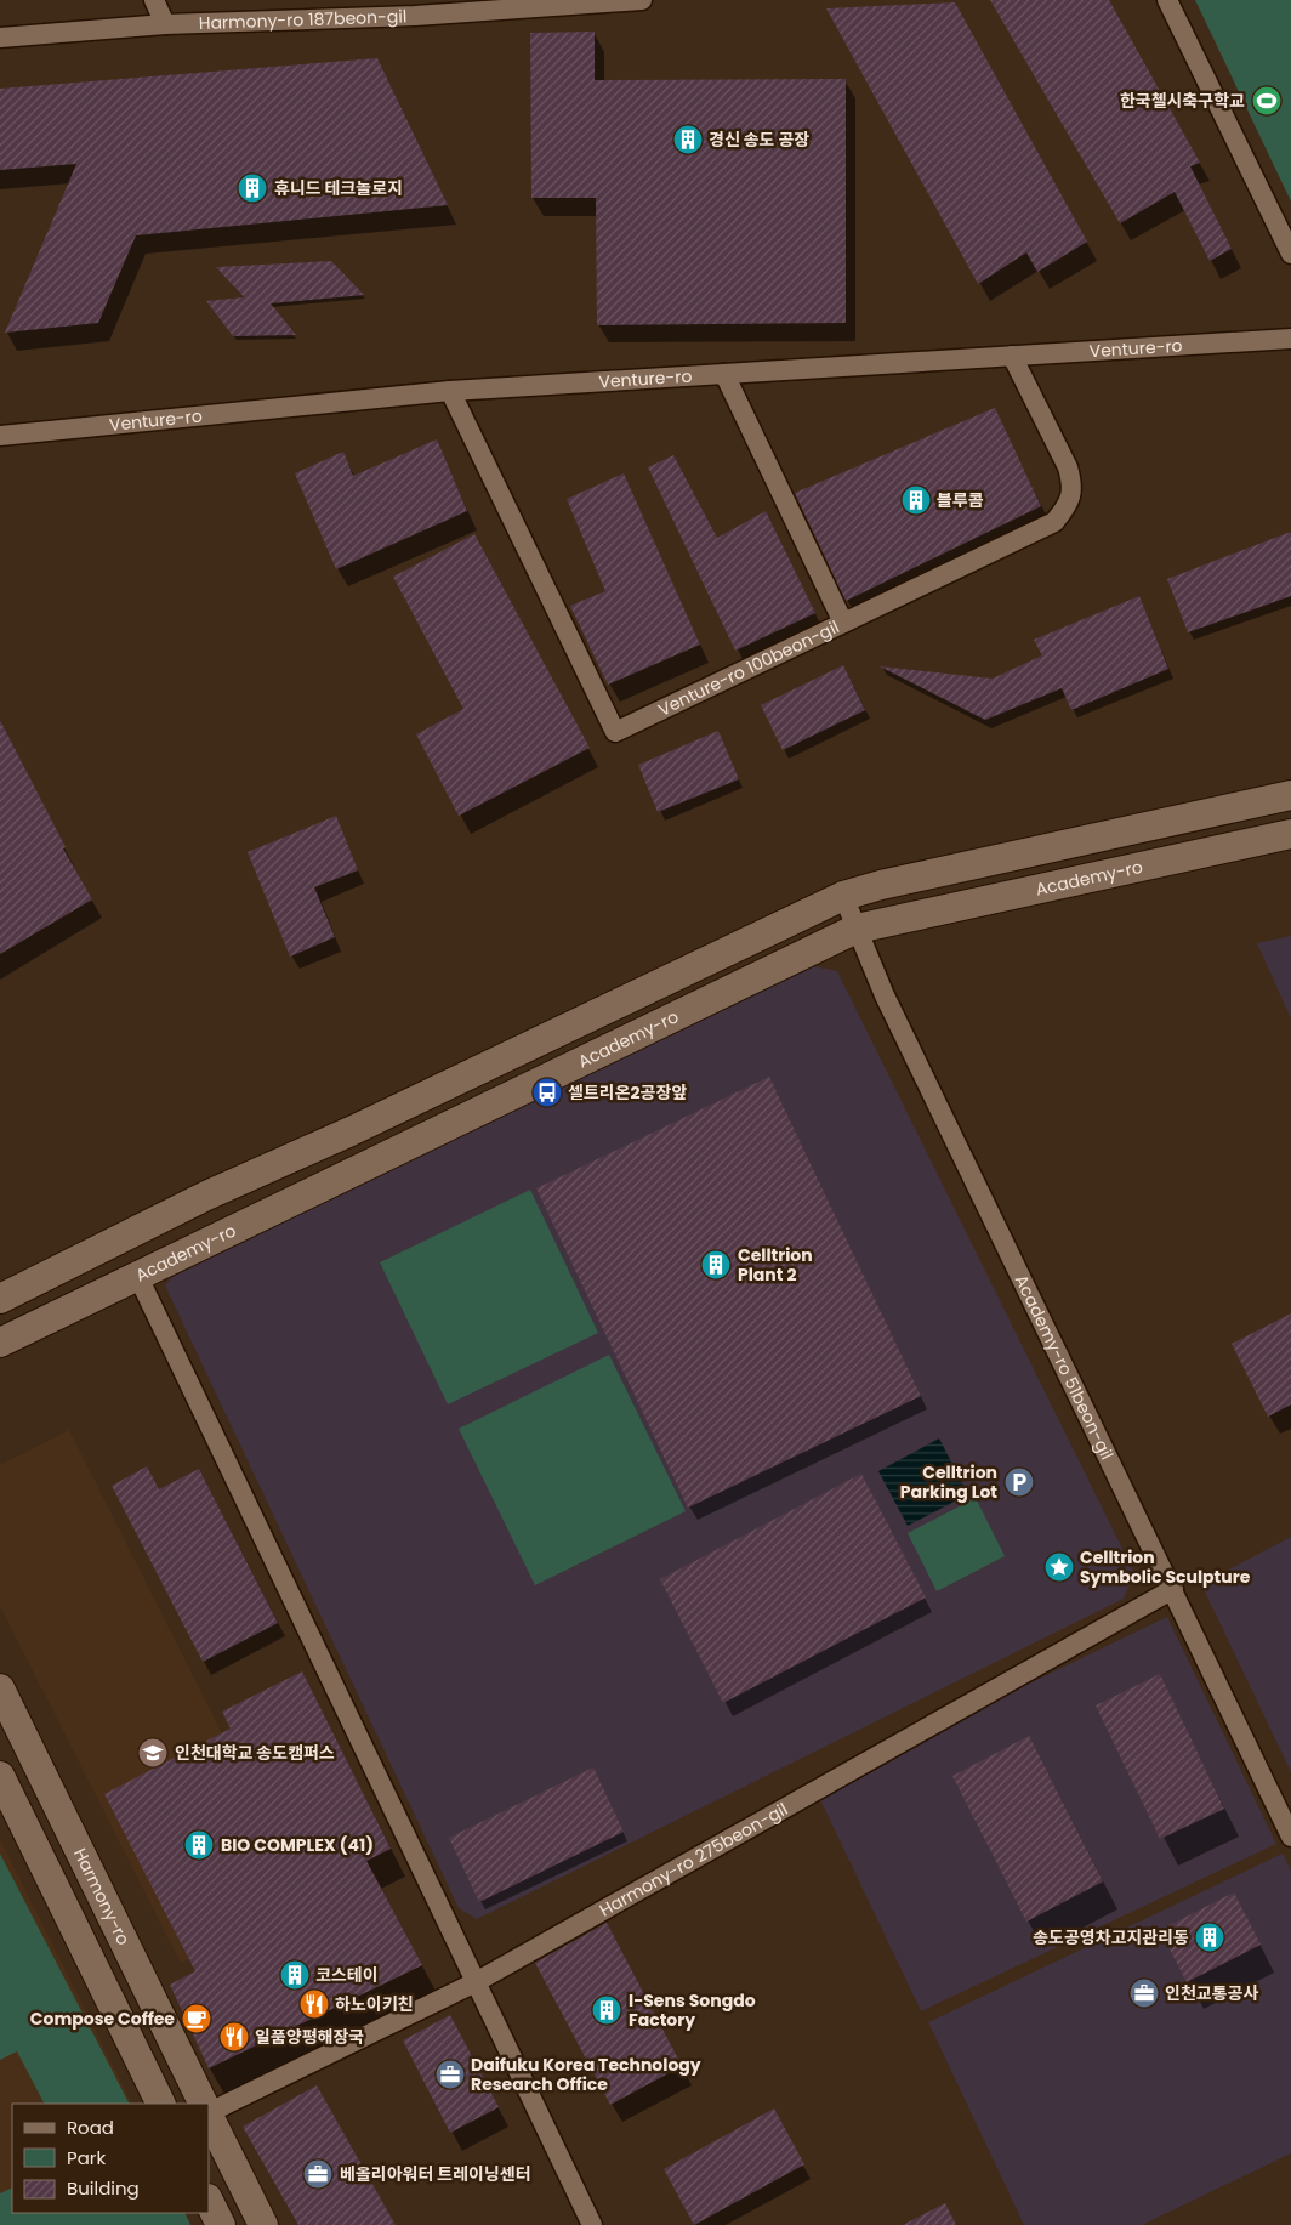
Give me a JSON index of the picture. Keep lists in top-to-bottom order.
{
  "streets": {
    "main road": ["Academy-ro", "Harmony-ro"],
    "street": [
      "Harmony-ro 187beon-gil",
      "Venture-ro",
      "Venture-ro 100beon-gil",
      "Academy-ro 51beon-gil",
      "Harmony-ro 275beon-gil"
    ]
  },
  "crossings": [
    ["Venture-ro", "Venture-ro 100beon-gil"],
    ["Academy-ro", "Academy-ro 51beon-gil"],
    ["Academy-ro 51beon-gil", "Harmony-ro 275beon-gil"]
  ],
  "places": {
    "sports": ["한국첼시축구학교"],
    "building": [
      "경신 송도 공장",
      "휴니드 테크놀로지",
      "블루콤",
      "Celltrion Plant 2",
      "BIO COMPLEX (41)",
      "송도공영차고지관리동",
      "코스테이",
      "I-Sens Songdo Factory"
    ],
    "bus stop": ["셀트리온2공장앞"],
    "parking": ["Celltrion Parking Lot"],
    "place": ["Celltrion Symbolic Sculpture"],
    "school or university": ["인천대학교 송도캠퍼스"],
    "office": ["인천교통공사", "Daifuku Korea Technology Research Office", "베올리아워터 트레이닝센터"],
    "restaurant": ["하노이키친", "일품양평해장국"],
    "cafe": ["Compose Coffee"]
  },
  "legend": ["Road", "Park", "Building"]
}
